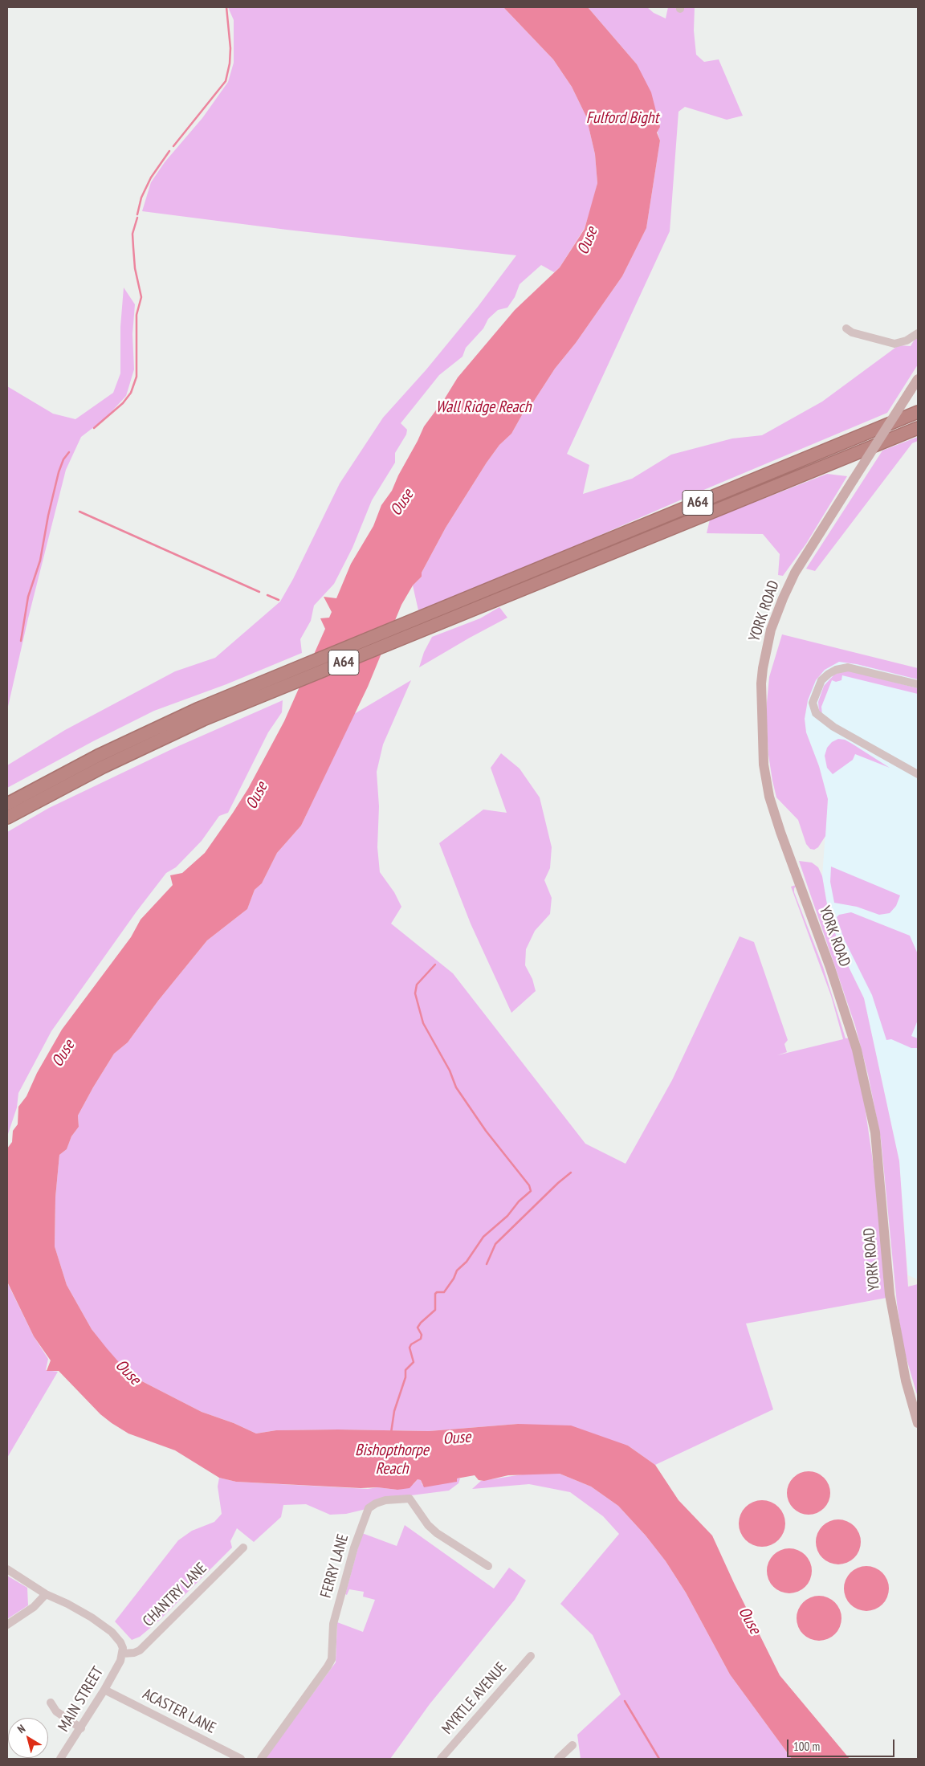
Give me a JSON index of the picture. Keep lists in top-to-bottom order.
{
  "streets": {
    "highway": ["A64"],
    "main road": ["YORK ROAD"],
    "street": [
      "FERRY LANE",
      "CHANTRY LANE",
      "MYRTLE AVENUE",
      "MAIN STREET",
      "ACASTER LANE"
    ]
  },
  "crossings": [
    ["CHANTRY LANE", "MAIN STREET"],
    ["MAIN STREET", "ACASTER LANE"]
  ],
  "water": [
    "Fulford Bight",
    "Ouse",
    "Wall Ridge Reach",
    "Bishopthorpe Reach"
  ],
  "scale_bar": "100 m",
  "north": "top left"
}
